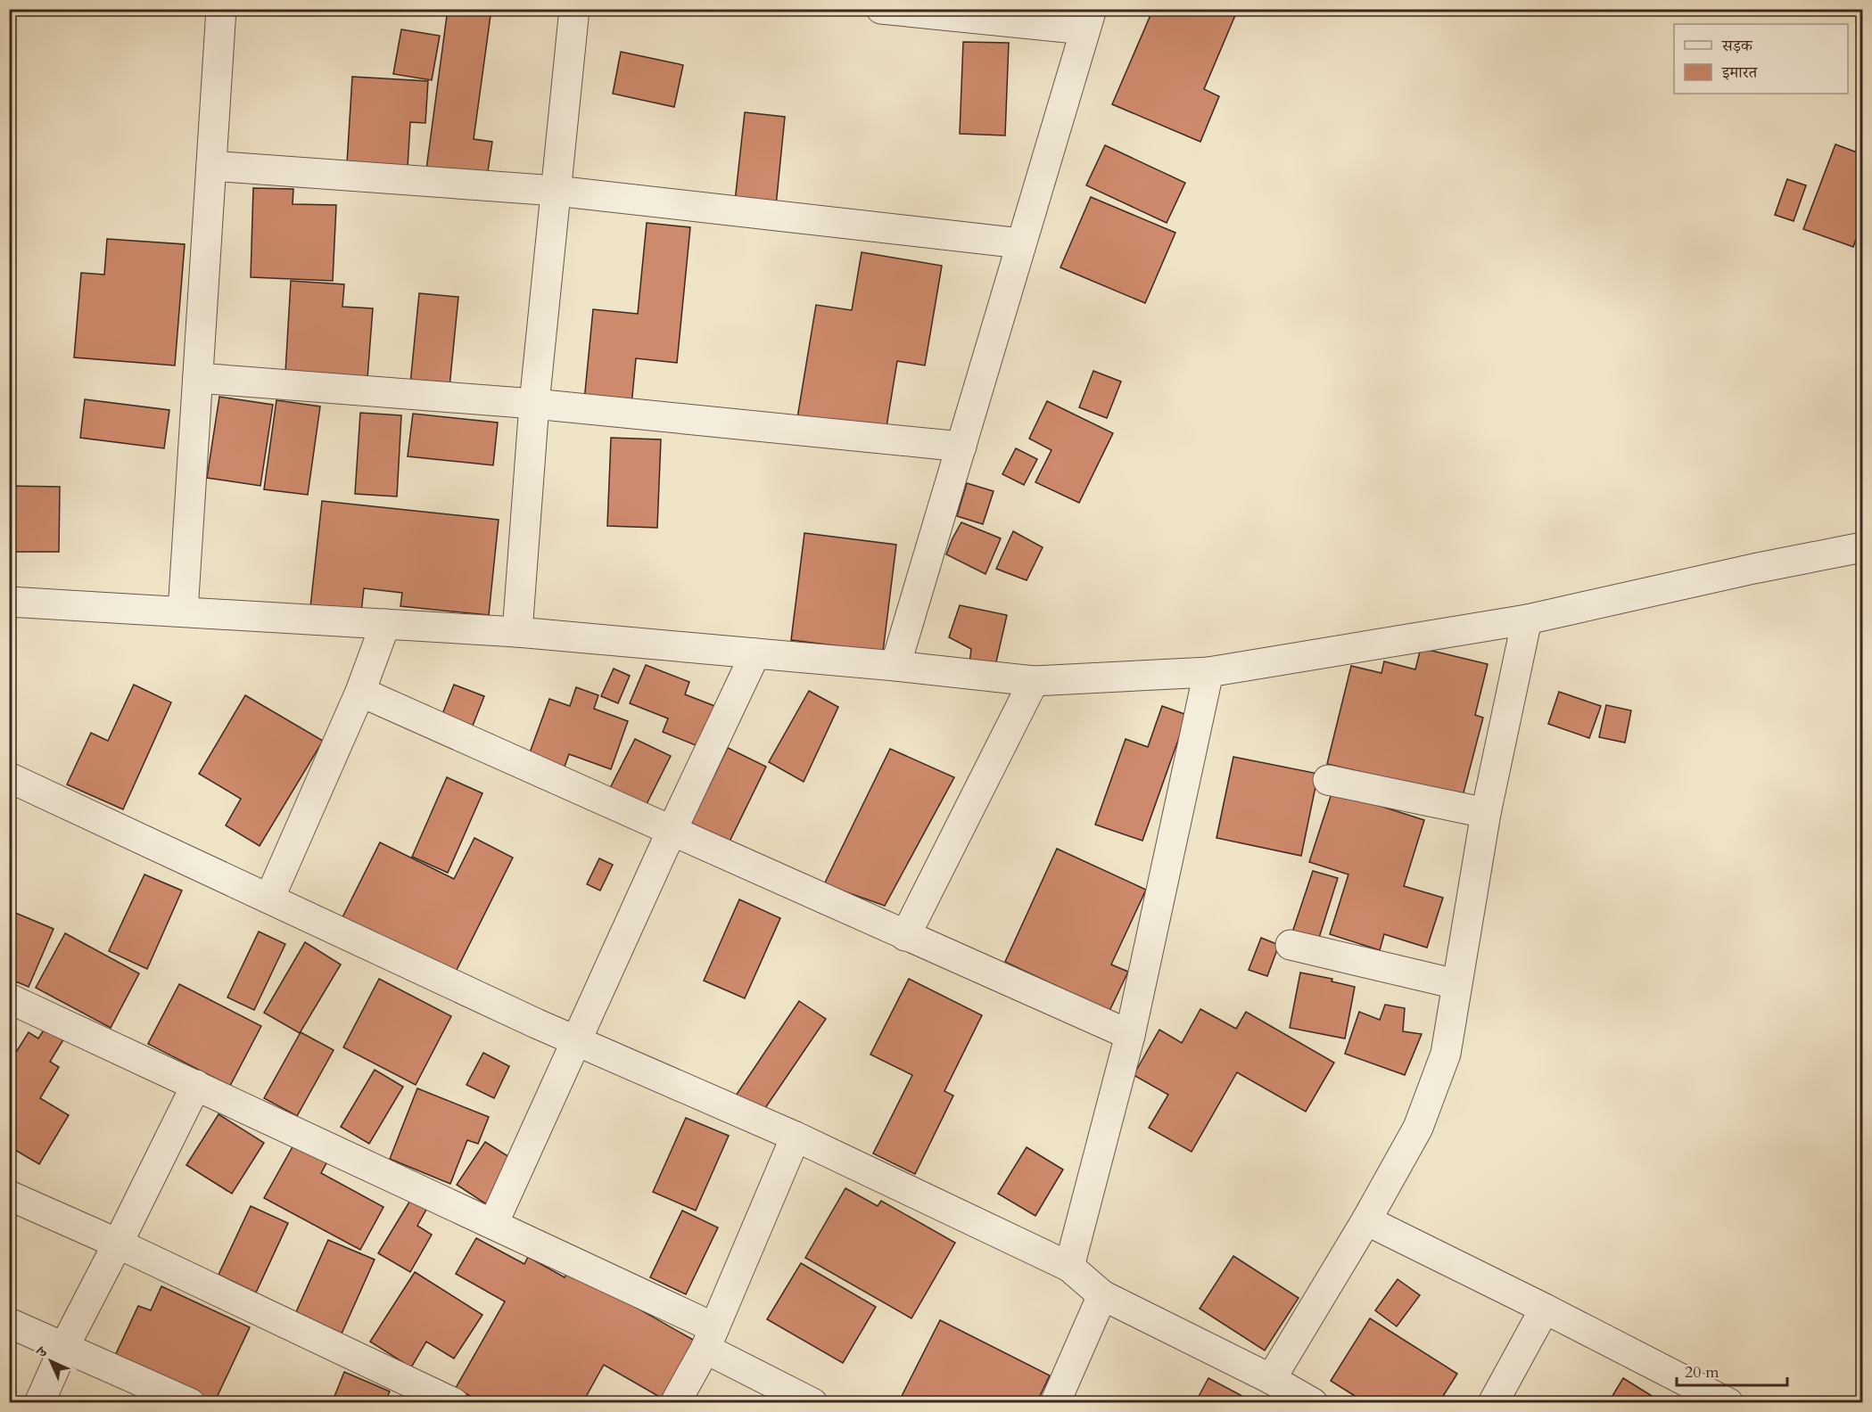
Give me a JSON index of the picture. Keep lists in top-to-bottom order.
{
  "legend": ["सड़क", "इमारत"],
  "scale_bar": "20 m",
  "north": "top left"
}
